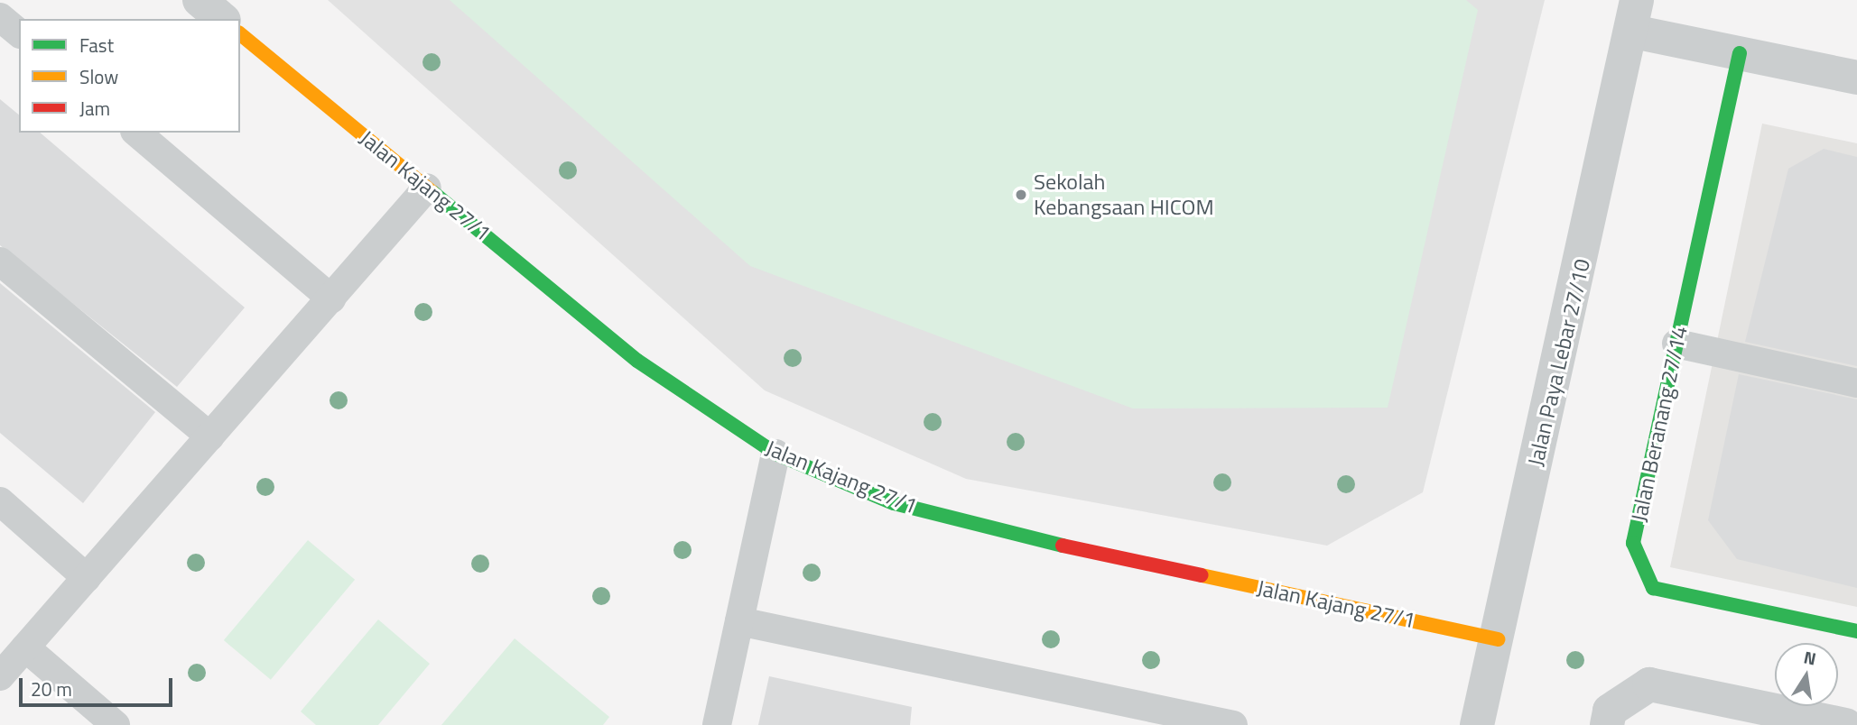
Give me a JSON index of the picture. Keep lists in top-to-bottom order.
{
  "streets": {
    "street": ["Jalan Kajang 27/1", "Jalan Paya Lebar 27/10", "Jalan Beranang 27/14"]
  },
  "crossings": [
    ["Jalan Kajang 27/1", "Jalan Paya Lebar 27/10"]
  ],
  "places": ["Sekolah Kebangsaan HICOM"],
  "legend": ["Fast", "Slow", "Jam"],
  "scale_bar": "20 m",
  "north": "top"
}
